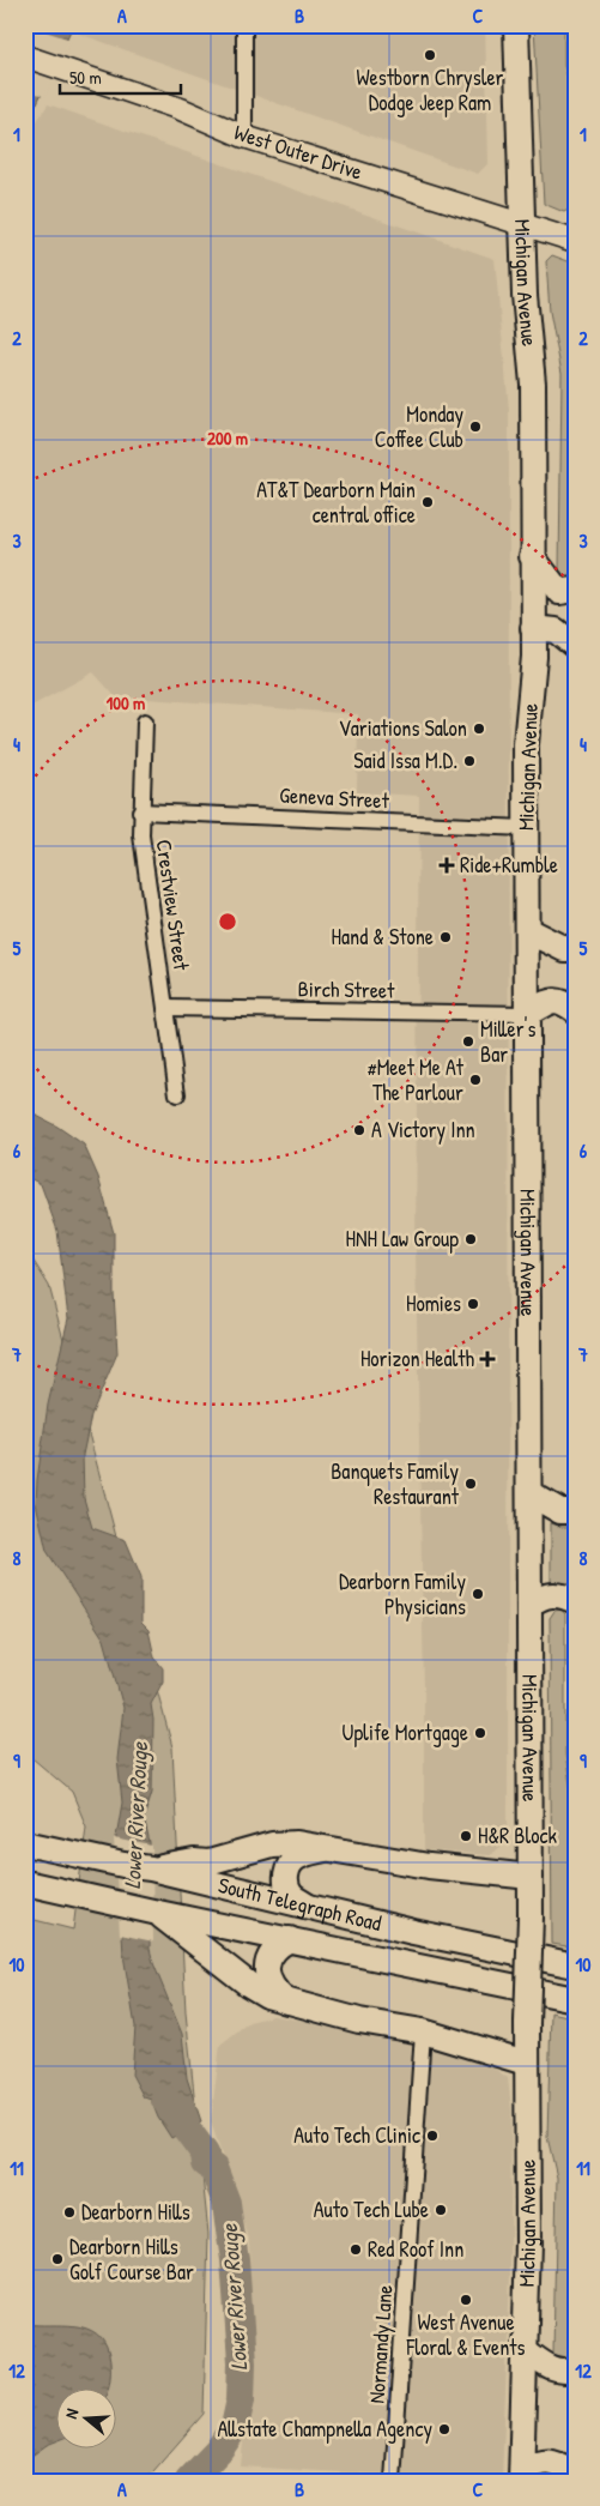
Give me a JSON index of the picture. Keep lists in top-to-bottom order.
{
  "streets": {
    "main road": ["West Outer Drive", "Michigan Avenue", "South Telegraph Road"],
    "street": [
      "Geneva Street",
      "Crestview Street",
      "Birch Street",
      "Normandy Lane"
    ]
  },
  "crossings": [
    ["West Outer Drive", "Michigan Avenue"],
    ["Michigan Avenue", "Geneva Street"],
    ["Michigan Avenue", "Birch Street"],
    ["Geneva Street", "Crestview Street"],
    ["Crestview Street", "Birch Street"]
  ],
  "water": ["Lower River Rouge"],
  "places": {
    "other": [
      "Westborn Chrysler Dodge Jeep Ram",
      "Monday Coffee Club",
      "AT&T Dearborn Main central office",
      "Variations Salon",
      "Said Issa M.D.",
      "Hand & Stone",
      "Miller's Bar",
      "#Meet Me At The Parlour",
      "A Victory Inn",
      "HNH Law Group",
      "Homies",
      "Banquets Family Restaurant",
      "Dearborn Family Physicians",
      "Uplife Mortgage",
      "H&R Block",
      "Auto Tech Clinic",
      "Auto Tech Lube",
      "Dearborn Hills",
      "Red Roof Inn",
      "Dearborn Hills Golf Course Bar",
      "West Avenue Floral & Events",
      "Allstate Champnella Agency"
    ],
    "health": ["Ride+Rumble", "Horizon Health"]
  },
  "scale_bar": "50 m",
  "north": "left",
  "grid": {
    "columns": ["A", "B", "C"],
    "rows": [
      "1",
      "2",
      "3",
      "4",
      "5",
      "6",
      "7",
      "8",
      "9",
      "10",
      "11",
      "12"
    ]
  },
  "rings": ["200 m", "100 m"]
}
